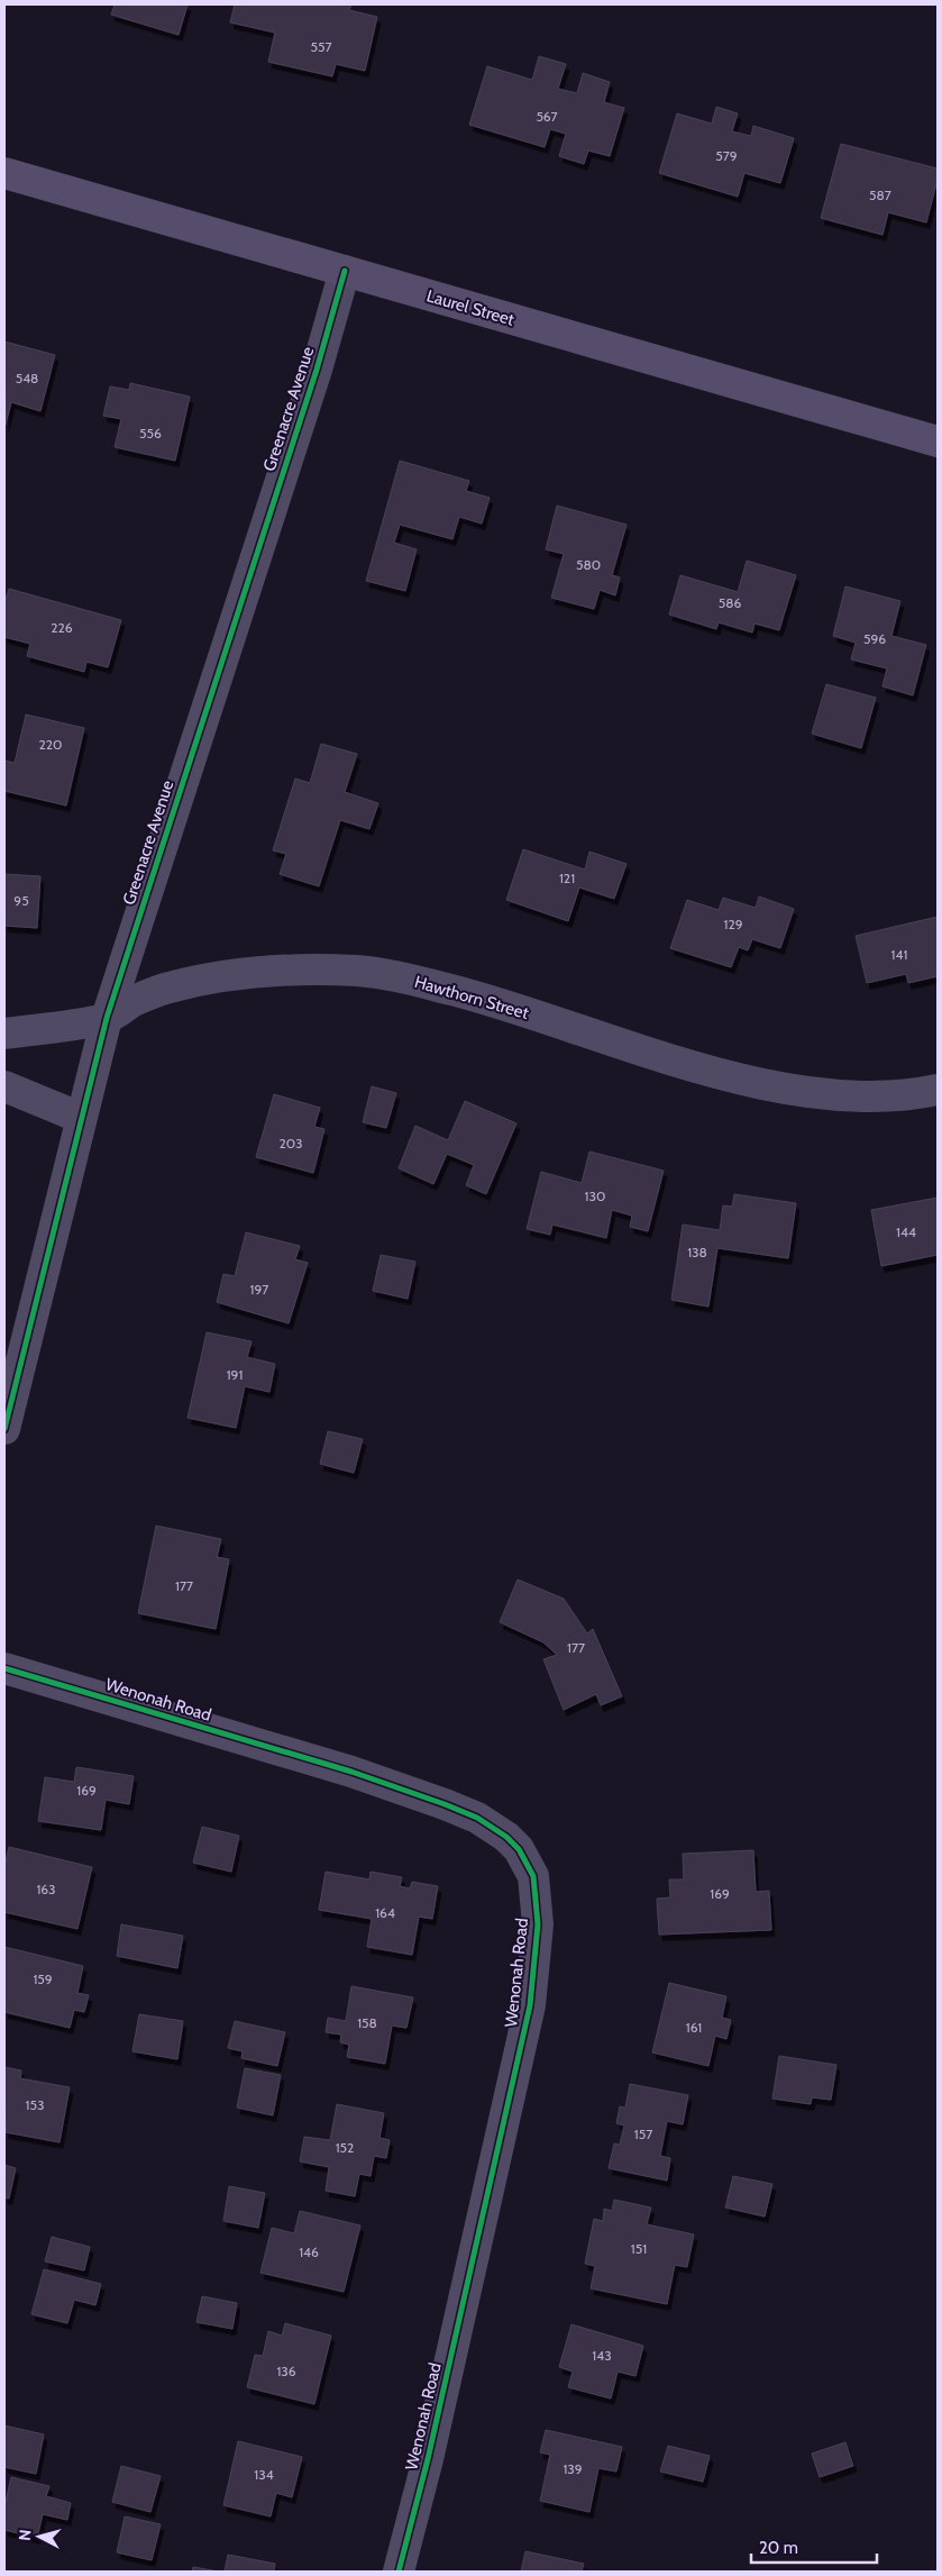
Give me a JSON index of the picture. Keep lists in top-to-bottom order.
{
  "streets": {
    "street": [
      "Laurel Street",
      "Greenacre Avenue",
      "Hawthorn Street",
      "Wenonah Road"
    ]
  },
  "crossings": [
    ["Laurel Street", "Greenacre Avenue"],
    ["Greenacre Avenue", "Hawthorn Street"]
  ],
  "house_numbers": [
    "557",
    "567",
    "579",
    "587",
    "548",
    "556",
    "580",
    "586",
    "226",
    "596",
    "220",
    "121",
    "95",
    "129",
    "141",
    "203",
    "130",
    "144",
    "138",
    "197",
    "191",
    "177",
    "177",
    "169",
    "163",
    "169",
    "164",
    "159",
    "158",
    "161",
    "153",
    "157",
    "152",
    "151",
    "146",
    "143",
    "136",
    "139",
    "134"
  ],
  "scale_bar": "20 m",
  "north": "left"
}
